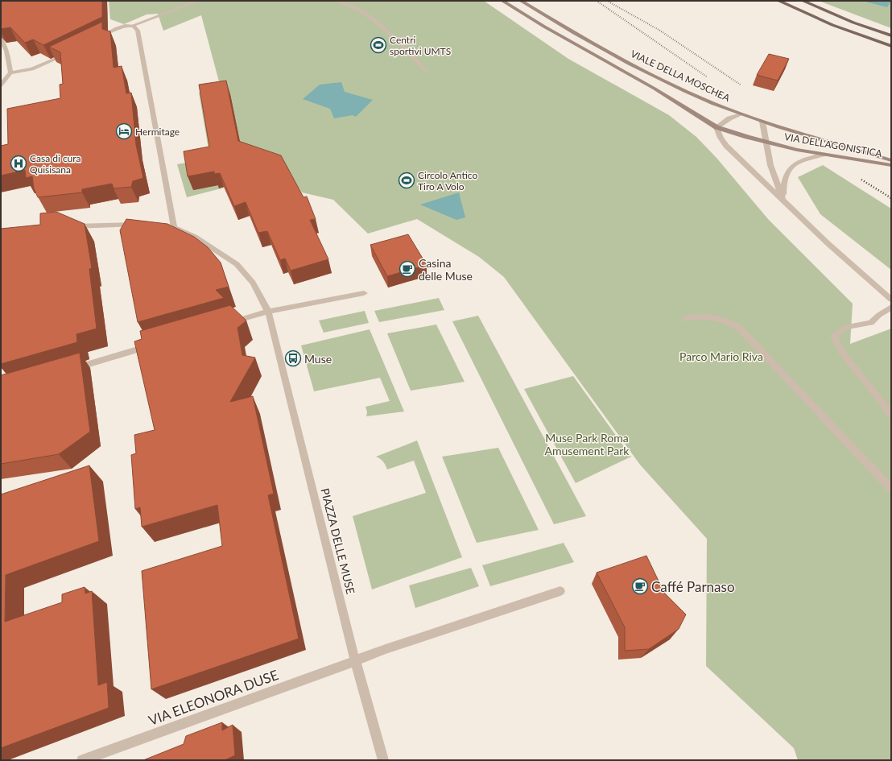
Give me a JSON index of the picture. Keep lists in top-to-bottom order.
{
  "streets": {
    "main road": ["VIALE DELLA MOSCHEA", "VIA DELL'AGONISTICA"],
    "street": ["PIAZZA DELLE MUSE", "VIA ELEONORA DUSE"]
  },
  "crossings": [
    ["VIALE DELLA MOSCHEA", "VIA DELL'AGONISTICA"],
    ["PIAZZA DELLE MUSE", "VIA ELEONORA DUSE"]
  ],
  "parks": ["Parco Mario Riva", "Muse Park Roma Amusement Park"],
  "places": {
    "sports": ["Centri sportivi UMTS", "Circolo Antico Tiro A Volo"],
    "hotel": ["Hermitage"],
    "hospital": ["Casa di cura Quisisana"],
    "cafe": ["Casina delle Muse", "Caffé Parnaso"],
    "bus stop": ["Muse"]
  }
}
